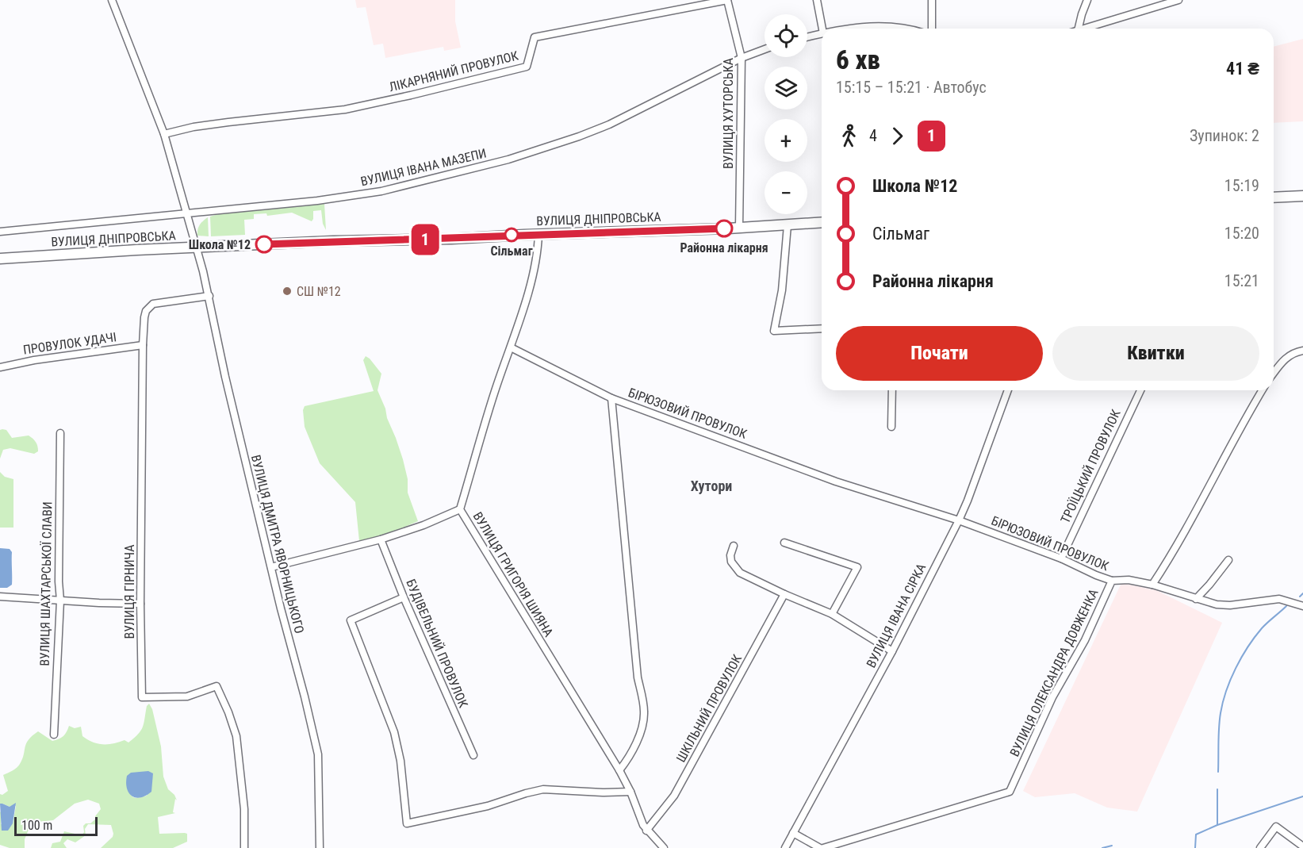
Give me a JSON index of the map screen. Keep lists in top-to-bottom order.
{
  "streets": {
    "highway": ["ВУЛИЦЯ ДНІПРОВСЬКА"],
    "street": [
      "ЛІКАРНЯНИЙ ПРОВУЛОК",
      "ВУЛИЦЯ ХУТОРСЬКА",
      "ВУЛИЦЯ ІВАНА МАЗЕПИ",
      "ПРОВУЛОК УДАЧІ",
      "БІРЮЗОВИЙ ПРОВУЛОК",
      "ТРОЇЦЬКИЙ ПРОВУЛОК",
      "ВУЛИЦЯ ДМИТРА ЯВОРНИЦЬКОГО",
      "ВУЛИЦЯ ГРИГОРІЯ ШИЯНА",
      "ВУЛИЦЯ ШАХТАРСЬКОЇ СЛАВИ",
      "ВУЛИЦЯ ГІРНИЧА",
      "ВУЛИЦЯ ІВАНА СІРКА",
      "БУДІВЕЛЬНИЙ ПРОВУЛОК",
      "ВУЛИЦЯ ОЛЕКСАНДРА ДОВЖЕНКА",
      "ШКІЛЬНИЙ ПРОВУЛОК"
    ]
  },
  "crossings": [
    ["ЛІКАРНЯНИЙ ПРОВУЛОК", "ВУЛИЦЯ ХУТОРСЬКА"],
    ["ЛІКАРНЯНИЙ ПРОВУЛОК", "ВУЛИЦЯ ДМИТРА ЯВОРНИЦЬКОГО"],
    ["ВУЛИЦЯ ХУТОРСЬКА", "ВУЛИЦЯ ІВАНА МАЗЕПИ"],
    ["ВУЛИЦЯ ХУТОРСЬКА", "ВУЛИЦЯ ДНІПРОВСЬКА"],
    ["ВУЛИЦЯ ІВАНА МАЗЕПИ", "ВУЛИЦЯ ДМИТРА ЯВОРНИЦЬКОГО"],
    ["ВУЛИЦЯ ДНІПРОВСЬКА", "ВУЛИЦЯ ДМИТРА ЯВОРНИЦЬКОГО"],
    ["ВУЛИЦЯ ДНІПРОВСЬКА", "ВУЛИЦЯ ГРИГОРІЯ ШИЯНА"],
    ["ПРОВУЛОК УДАЧІ", "ВУЛИЦЯ ГІРНИЧА"],
    ["БІРЮЗОВИЙ ПРОВУЛОК", "ТРОЇЦЬКИЙ ПРОВУЛОК"],
    ["БІРЮЗОВИЙ ПРОВУЛОК", "ВУЛИЦЯ ГРИГОРІЯ ШИЯНА"],
    ["БІРЮЗОВИЙ ПРОВУЛОК", "ВУЛИЦЯ ІВАНА СІРКА"],
    ["БІРЮЗОВИЙ ПРОВУЛОК", "ВУЛИЦЯ ОЛЕКСАНДРА ДОВЖЕНКА"],
    ["ВУЛИЦЯ ДМИТРА ЯВОРНИЦЬКОГО", "ВУЛИЦЯ ГІРНИЧА"],
    ["ВУЛИЦЯ ГРИГОРІЯ ШИЯНА", "ШКІЛЬНИЙ ПРОВУЛОК"]
  ],
  "districts": ["Хутори"],
  "places": [
    "Районна лікарня",
    "Сільмаг",
    "Школа №12",
    "СШ №12"
  ],
  "lines": ["bus line 1"],
  "scale_bar": "100 m",
  "page": {
    "on_map": "1",
    "map_buttons": ["+", "−"],
    "heading": ["6 хв", "15:15 – 15:21 · Автобус", "41 ₴"],
    "legs": ["4", "1", "Зупинок: 2"],
    "list": [
      {
        "name": "Школа №12",
        "value": "15:19"
      },
      {
        "name": "Сільмаг",
        "value": "15:20"
      },
      {
        "name": "Районна лікарня",
        "value": "15:21"
      }
    ],
    "buttons": ["Почати", "Квитки"],
    "scale": "100 m"
  }
}
